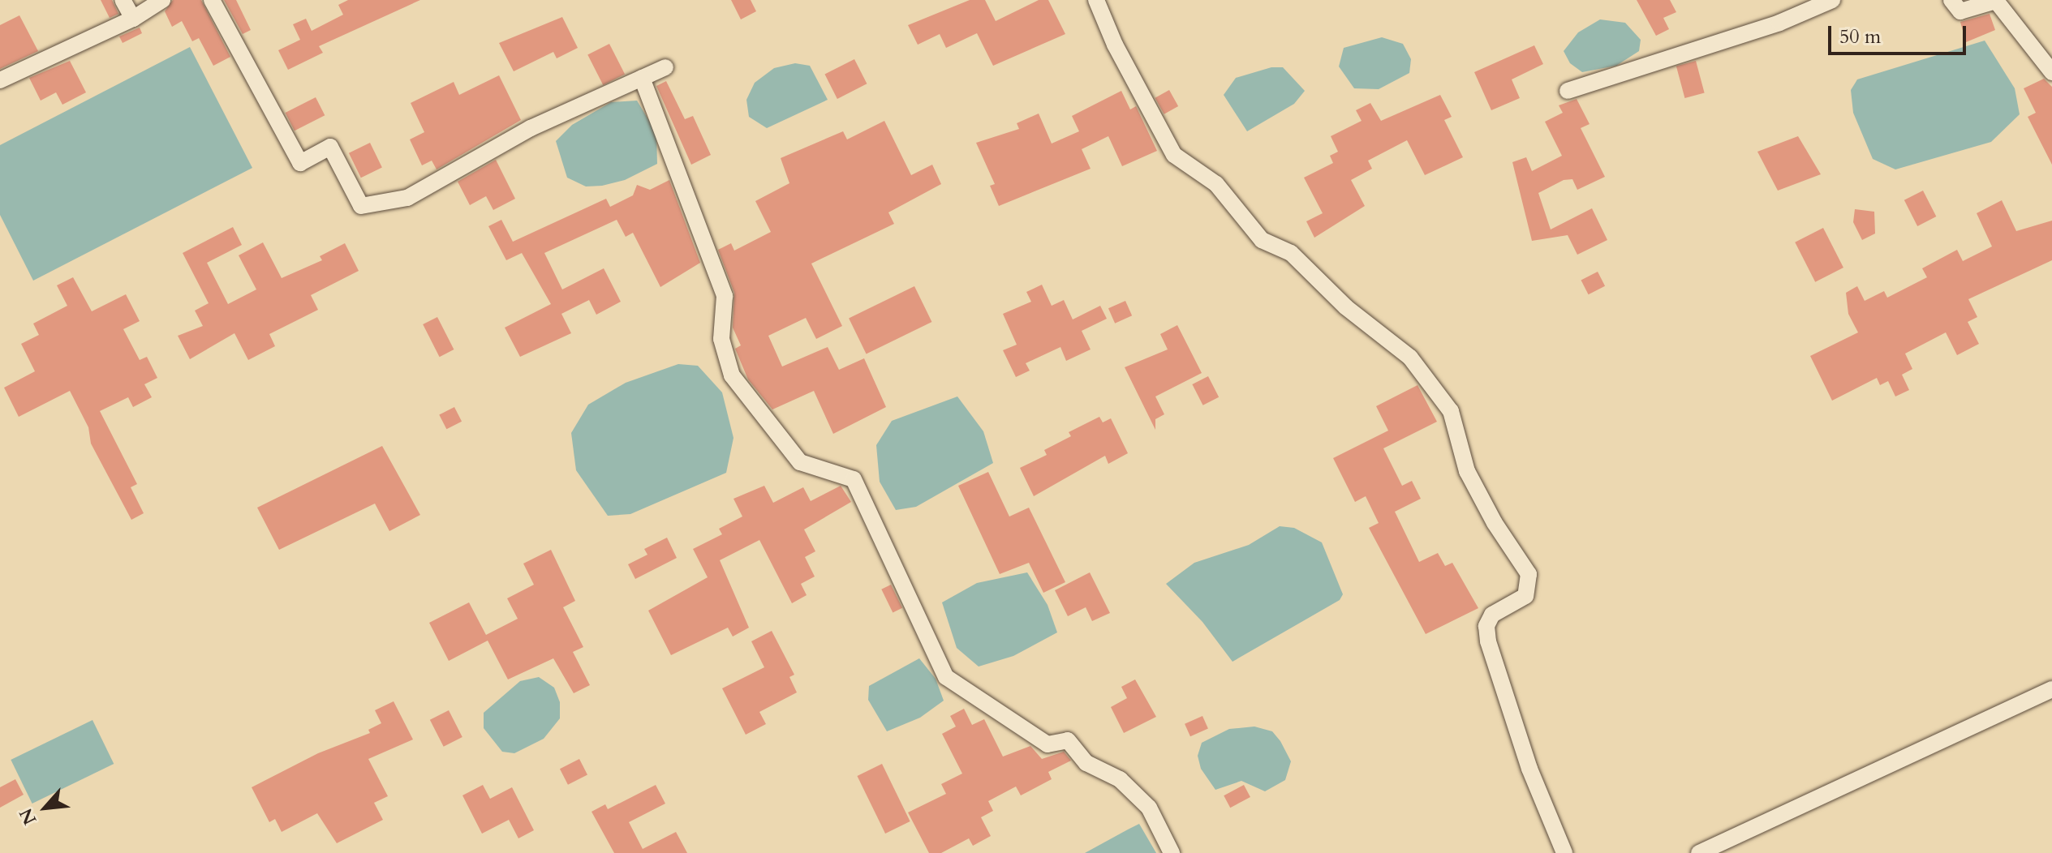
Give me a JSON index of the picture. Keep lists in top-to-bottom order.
{
  "scale_bar": "50 m",
  "north": "bottom left"
}
